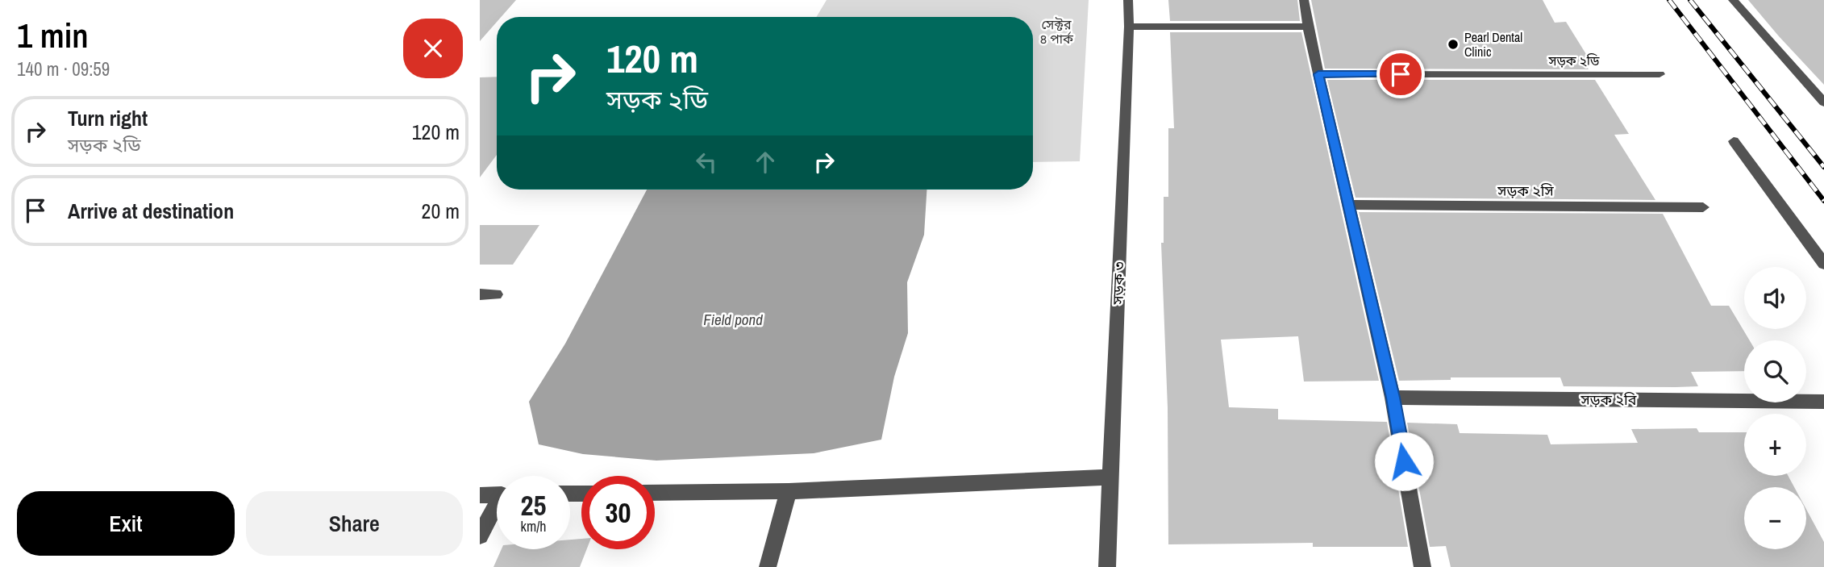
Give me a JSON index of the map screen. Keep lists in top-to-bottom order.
{
  "streets": {
    "street": [
      "সড়ক ২ডি",
      "সড়ক ২সি",
      "সড়ক ৩",
      "সড়ক ২বি"
    ]
  },
  "water": ["Field pond"],
  "parks": ["সেক্টর ৪ পার্ক"],
  "places": ["Pearl Dental Clinic"],
  "page": {
    "heading": ["1 min", "140 m · 09:59"],
    "turn": ["120 m", "সড়ক ২ডি"],
    "list": [
      {
        "name": "Turn right",
        "note": "সড়ক ২ডি",
        "value": "120 m"
      },
      {
        "name": "Arrive at destination",
        "value": "20 m"
      }
    ],
    "map_buttons": ["+", "−"],
    "speed": "25 km/h",
    "limit": "30",
    "buttons": ["Exit", "Share"]
  }
}
